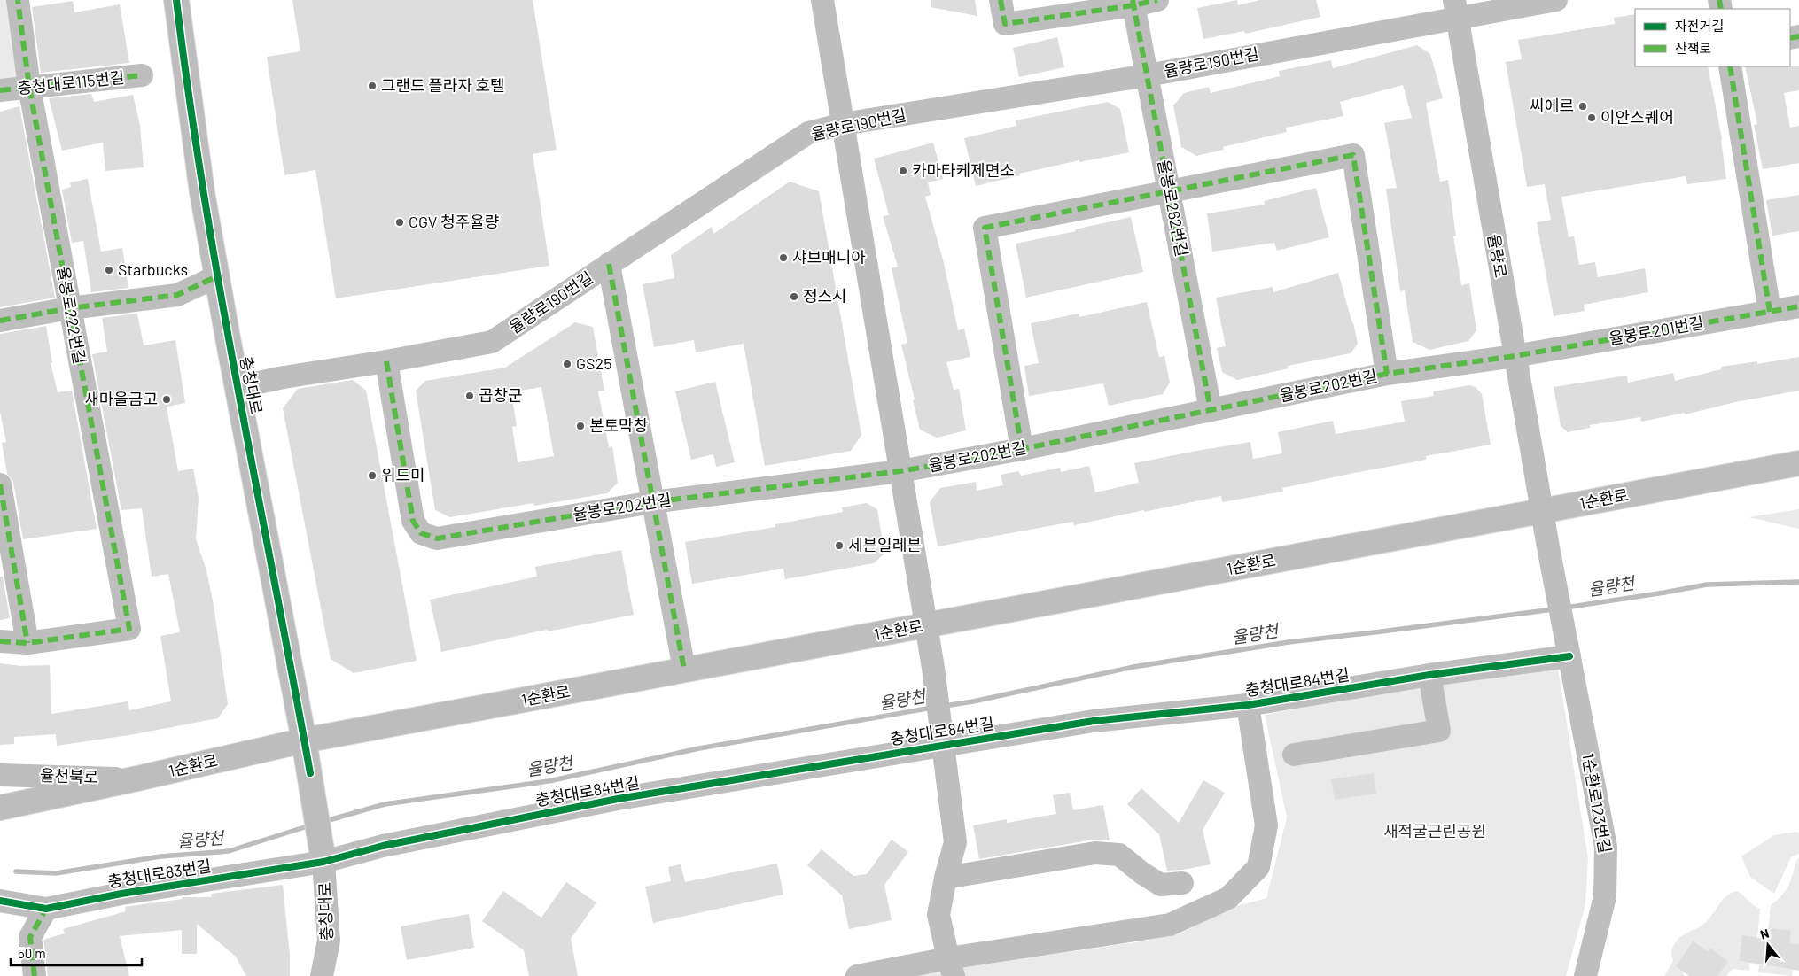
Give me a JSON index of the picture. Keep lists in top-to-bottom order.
{
  "streets": {
    "main road": ["충청대로", "1순환로"],
    "street": [
      "율량로190번길",
      "충청대로115번길",
      "율봉로262번길",
      "율량로",
      "율봉로222번길",
      "율봉로201번길",
      "율봉로202번길",
      "충청대로84번길",
      "율천북로",
      "1순환로123번길",
      "충청대로83번길"
    ]
  },
  "crossings": [
    ["율량로190번길", "율봉로262번길"],
    ["율량로190번길", "율량로"],
    ["율량로190번길", "충청대로"],
    ["율량로190번길", "율봉로202번길"],
    ["충청대로115번길", "율봉로222번길"],
    ["율봉로262번길", "율봉로202번길"],
    ["율량로", "율봉로201번길"],
    ["율량로", "율봉로202번길"],
    ["율량로", "1순환로"],
    ["율량로", "1순환로123번길"],
    ["율봉로201번길", "율봉로202번길"],
    ["충청대로", "1순환로"],
    ["충청대로", "충청대로84번길"],
    ["충청대로", "충청대로83번길"],
    ["1순환로", "율천북로"],
    ["충청대로84번길", "1순환로123번길"],
    ["충청대로84번길", "충청대로83번길"]
  ],
  "water": ["율량천"],
  "parks": ["새적굴근린공원"],
  "places": [
    "그랜드 플라자 호텔",
    "씨에르",
    "이안스퀘어",
    "카마타케제면소",
    "CGV 청주율량",
    "샤브매니아",
    "Starbucks",
    "정스시",
    "GS25",
    "곱창군",
    "새마을금고",
    "본토막창",
    "위드미",
    "세븐일레븐"
  ],
  "legend": ["자전거길", "산책로"],
  "scale_bar": "50 m",
  "north": "top"
}
